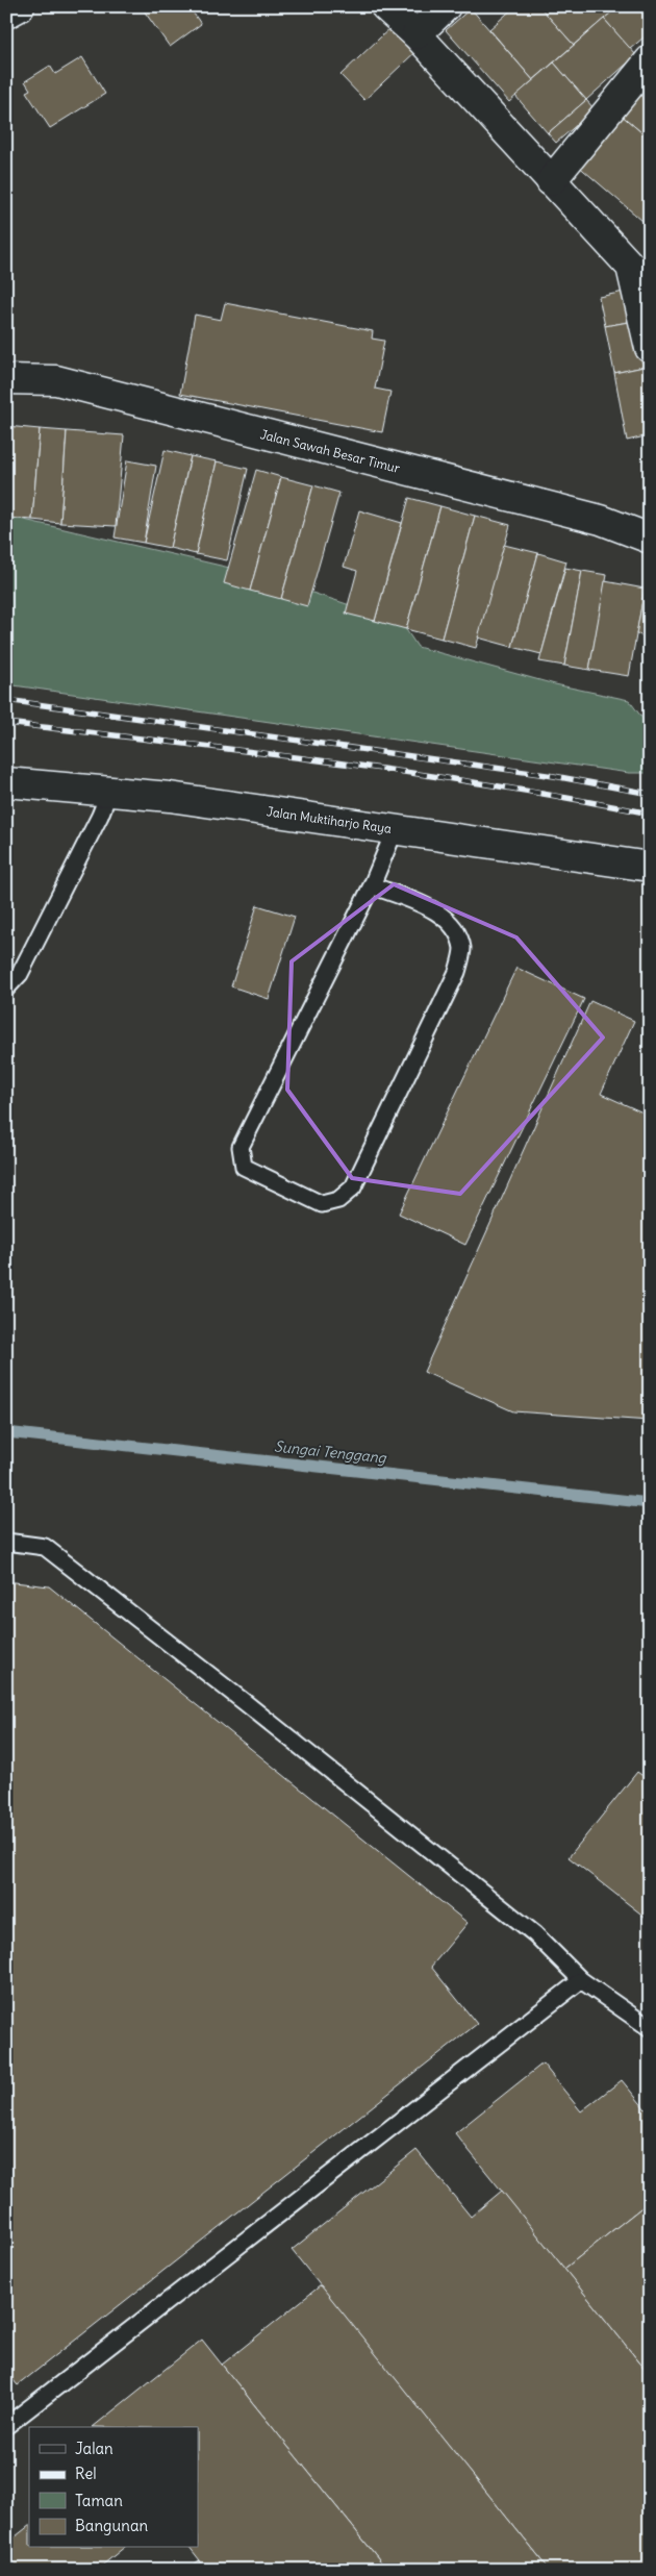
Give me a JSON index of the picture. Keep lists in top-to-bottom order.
{
  "streets": {
    "street": ["Jalan Sawah Besar Timur", "Jalan Muktiharjo Raya"]
  },
  "water": ["Sungai Tenggang"],
  "legend": [
    "Jalan",
    "Rel",
    "Taman",
    "Bangunan"
  ]
}
